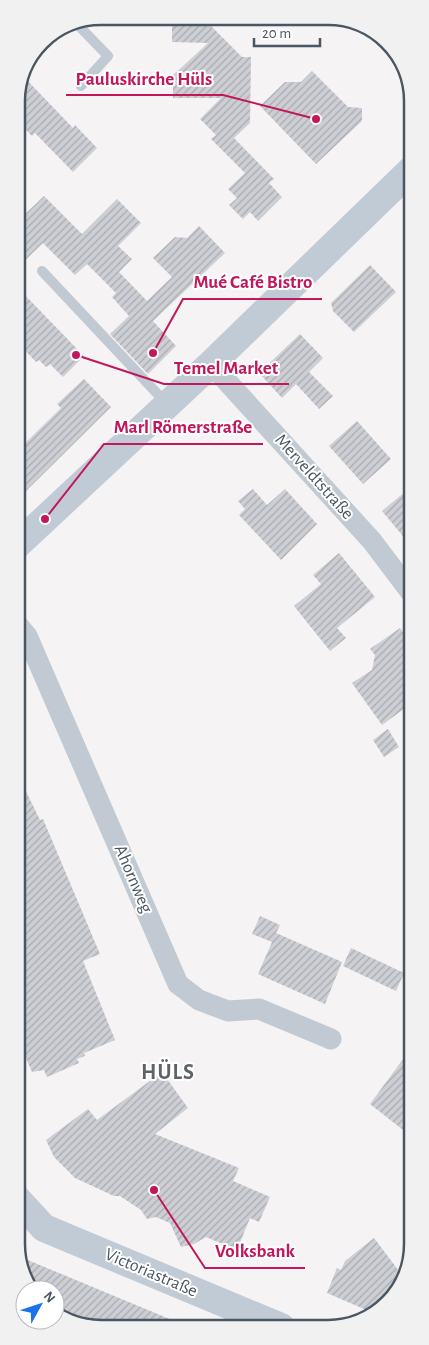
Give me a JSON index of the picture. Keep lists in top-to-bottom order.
{
  "streets": {
    "main road": ["Victoriastraße"],
    "street": ["Merveldtstraße", "Ahornweg"]
  },
  "districts": ["HÜLS"],
  "places": [
    "Pauluskirche Hüls",
    "Mué Café Bistro",
    "Temel Market",
    "Marl Römerstraße",
    "Volksbank"
  ],
  "scale_bar": "20 m",
  "north": "top right"
}
